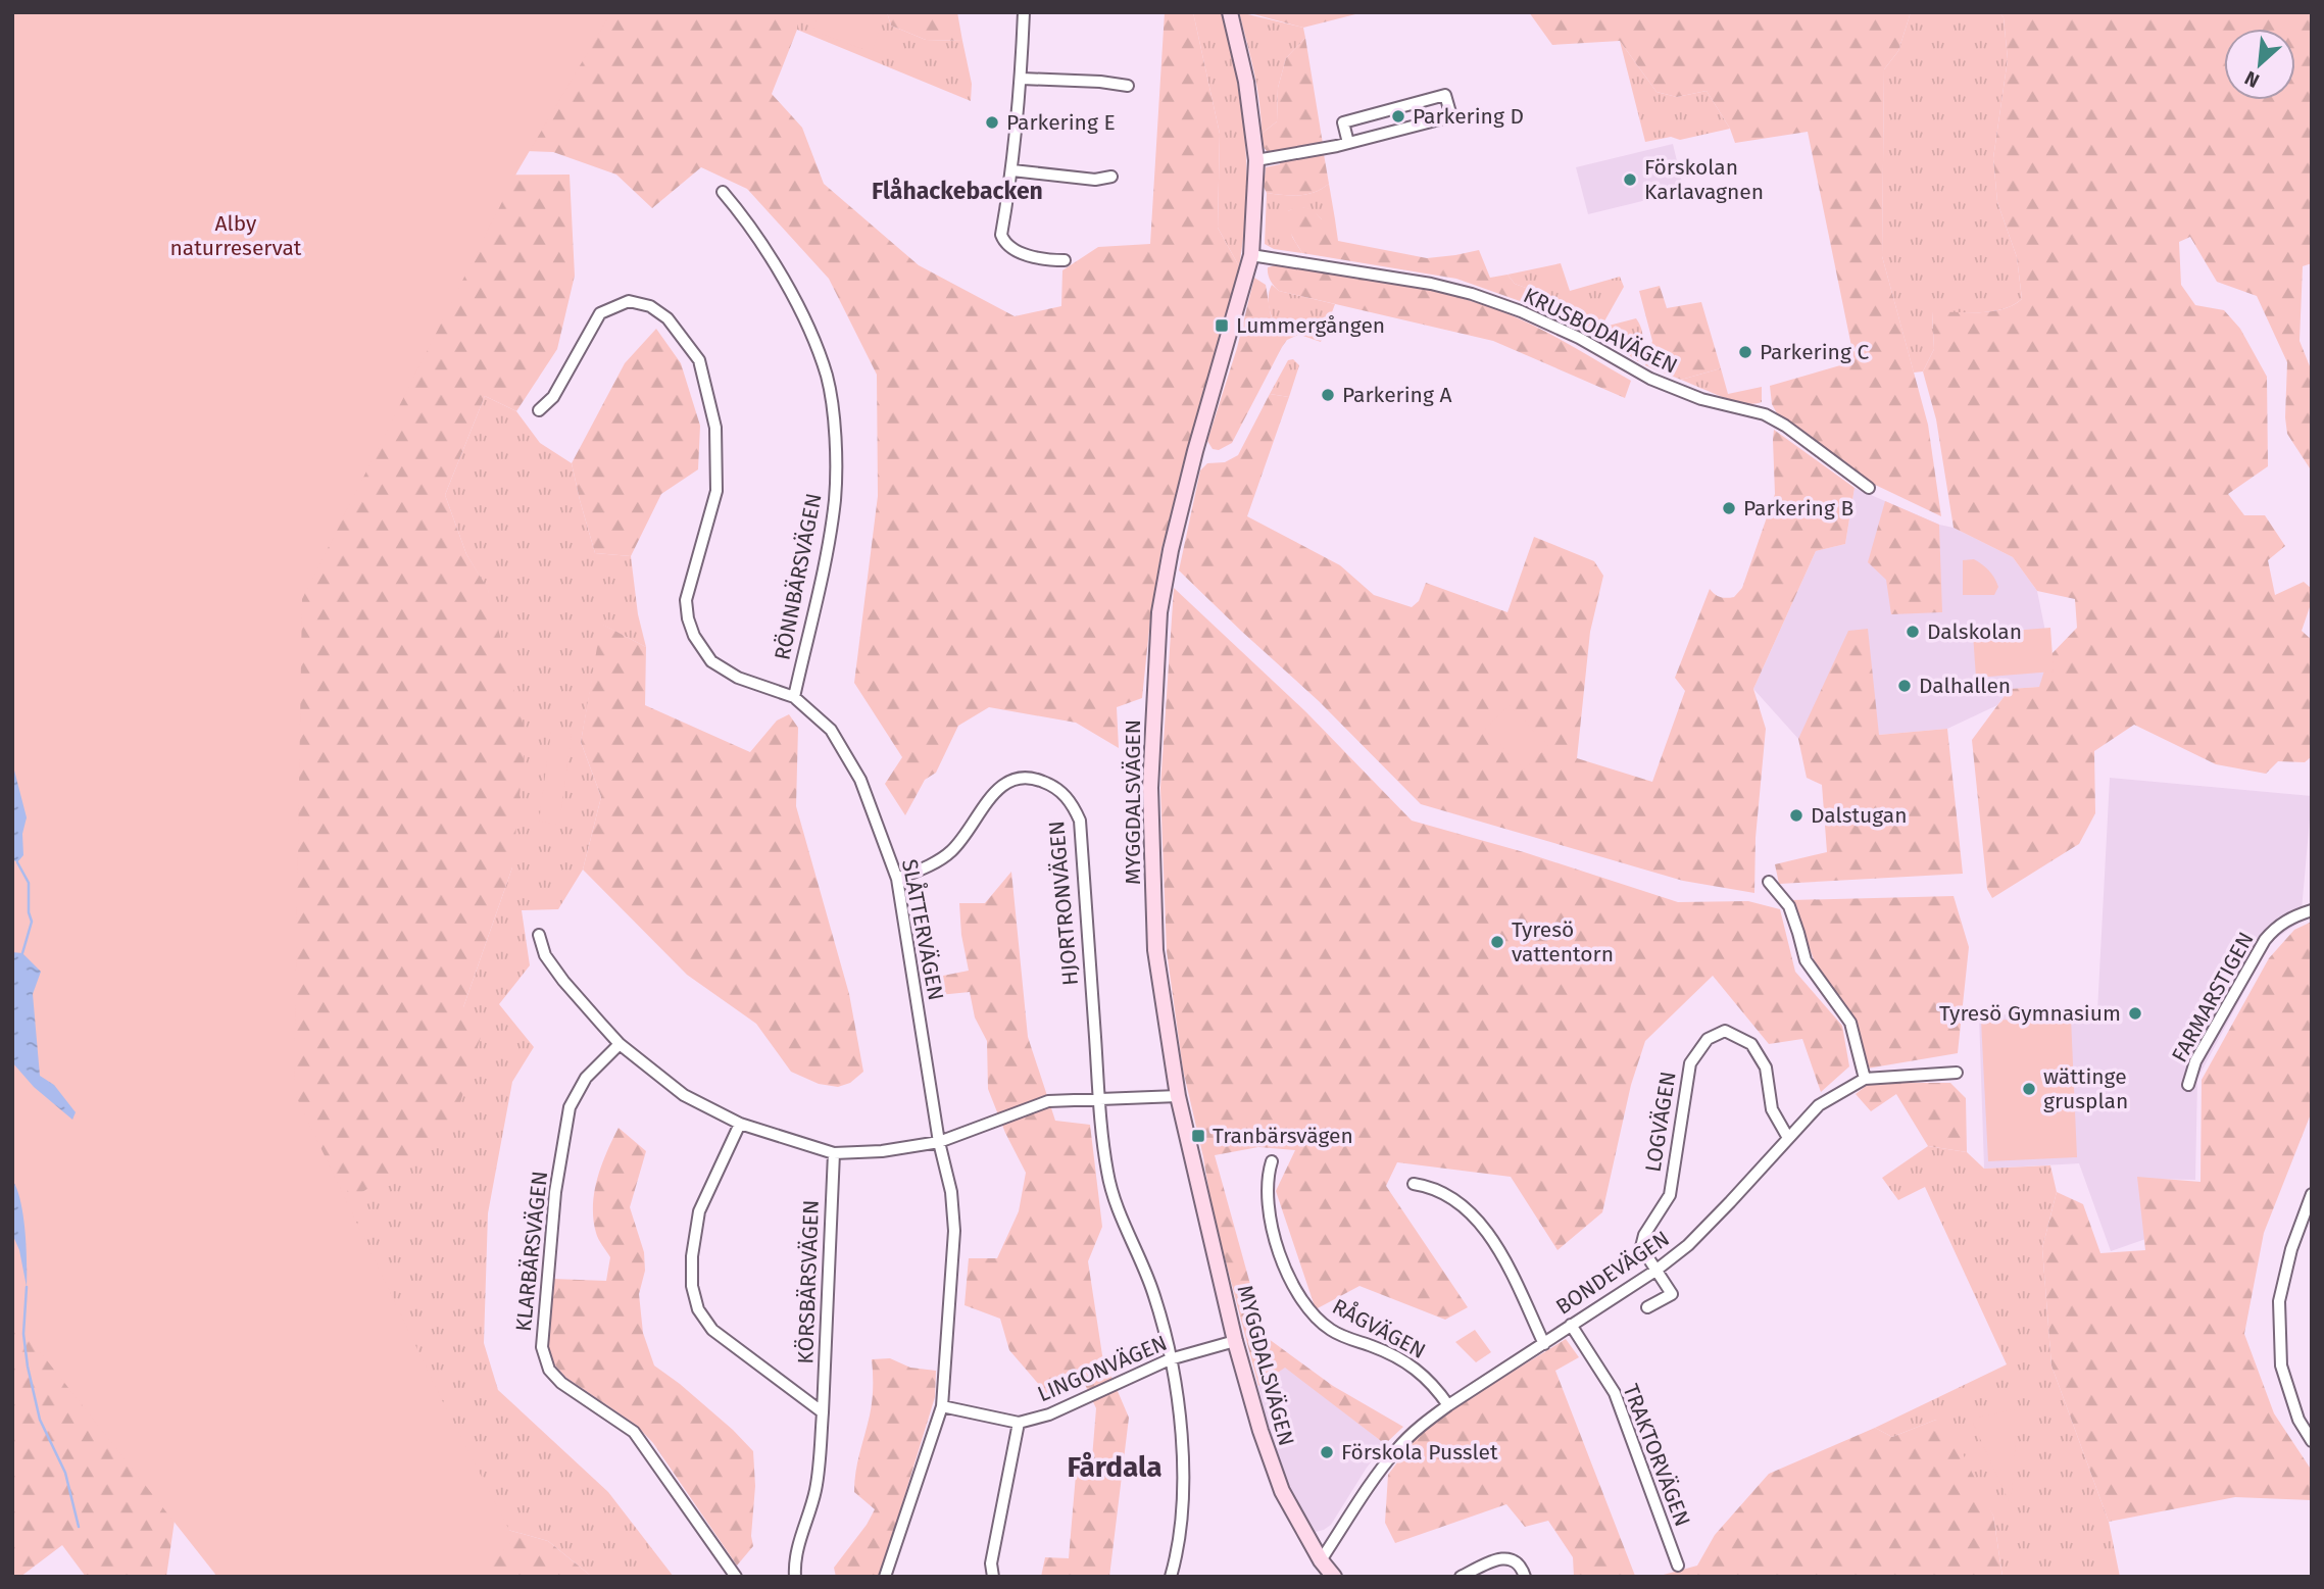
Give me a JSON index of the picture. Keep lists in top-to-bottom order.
{
  "streets": {
    "street": [
      "KRUSBODAVÄGEN",
      "RÖNNBÄRSVÄGEN",
      "MYGGDALSVÄGEN",
      "HJORTRONVÄGEN",
      "SLÅTTERVÄGEN",
      "FARMARSTIGEN",
      "LOGVÄGEN",
      "KLARBÄRSVÄGEN",
      "BONDEVÄGEN",
      "KÖRSBÄRSVÄGEN",
      "RÅGVÄGEN",
      "LINGONVÄGEN",
      "TRAKTORVÄGEN"
    ]
  },
  "crossings": [
    ["KRUSBODAVÄGEN", "MYGGDALSVÄGEN"],
    ["RÖNNBÄRSVÄGEN", "SLÅTTERVÄGEN"],
    ["MYGGDALSVÄGEN", "BONDEVÄGEN"],
    ["MYGGDALSVÄGEN", "LINGONVÄGEN"],
    ["HJORTRONVÄGEN", "SLÅTTERVÄGEN"],
    ["SLÅTTERVÄGEN", "LINGONVÄGEN"],
    ["LOGVÄGEN", "BONDEVÄGEN"],
    ["BONDEVÄGEN", "RÅGVÄGEN"],
    ["BONDEVÄGEN", "TRAKTORVÄGEN"]
  ],
  "districts": ["Flåhackebacken", "Fårdala"],
  "parks": ["Alby naturreservat"],
  "places": {
    "other": [
      "Parkering D",
      "Parkering E",
      "Förskolan Karlavagnen",
      "Parkering C",
      "Parkering A",
      "Parkering B",
      "Dalskolan",
      "Dalhallen",
      "Dalstugan",
      "Tyresö vattentorn",
      "Tyresö Gymnasium",
      "wättinge grusplan",
      "Förskola Pusslet"
    ],
    "transit": ["Lummergången", "Tranbärsvägen"]
  },
  "north": "bottom left"
}
